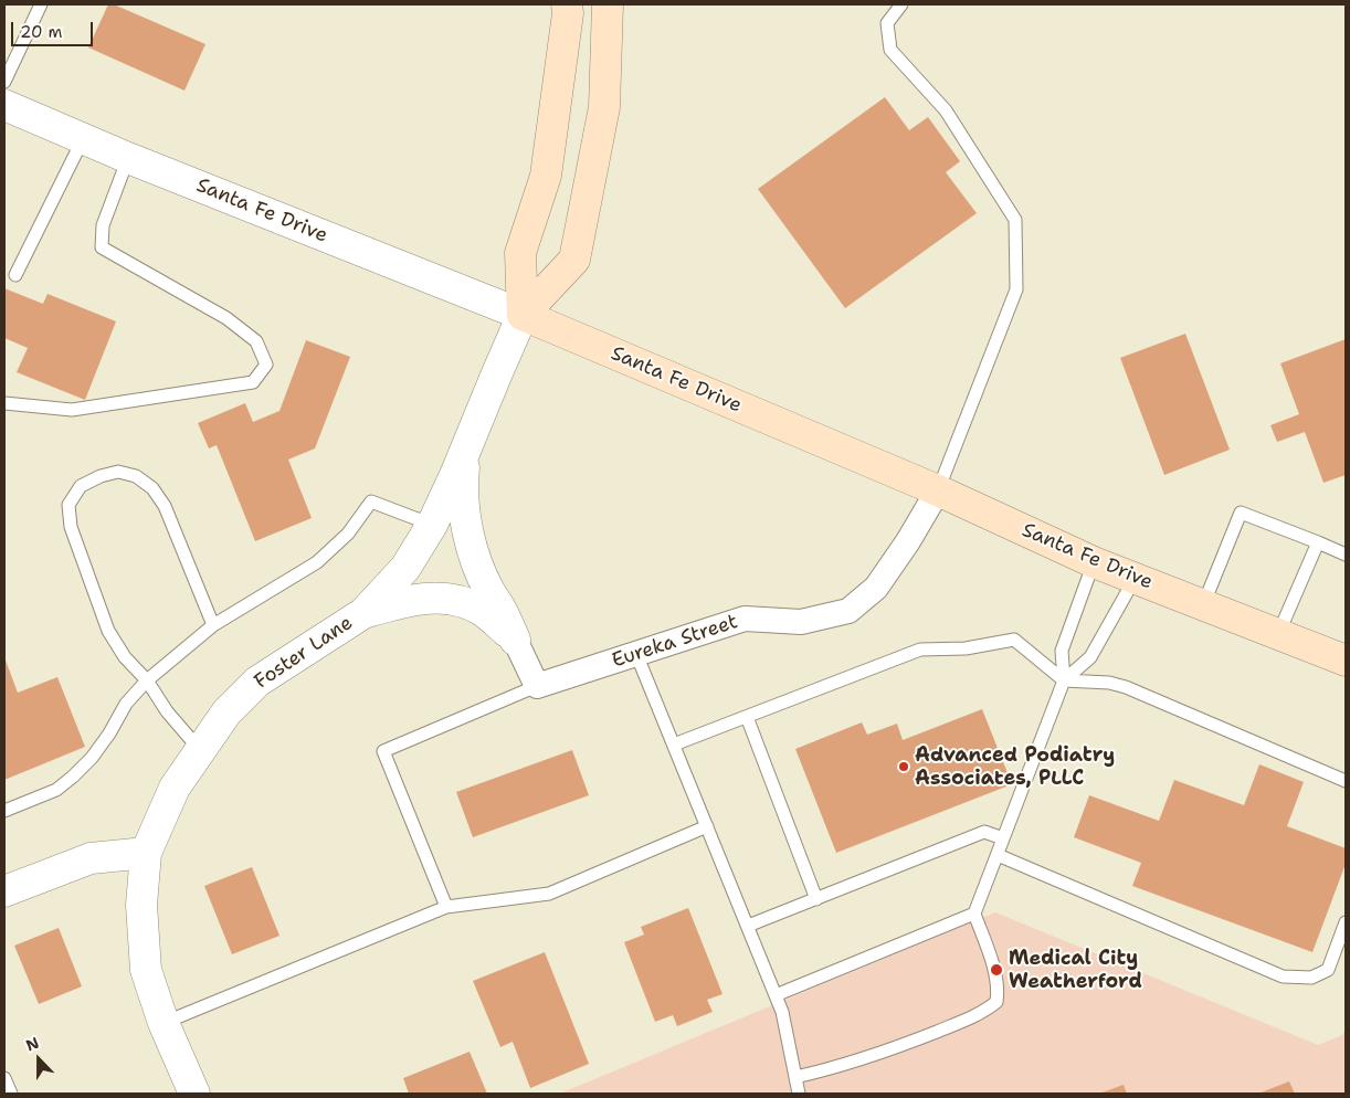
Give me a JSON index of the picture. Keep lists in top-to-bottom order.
{
  "streets": {
    "main road": ["Santa Fe Drive"],
    "street": ["Eureka Street", "Foster Lane"]
  },
  "crossings": [
    ["Santa Fe Drive", "Eureka Street"],
    ["Santa Fe Drive", "Foster Lane"]
  ],
  "places": ["Advanced Podiatry Associates, PLLC", "Medical City Weatherford"],
  "scale_bar": "20 m",
  "north": "top"
}
